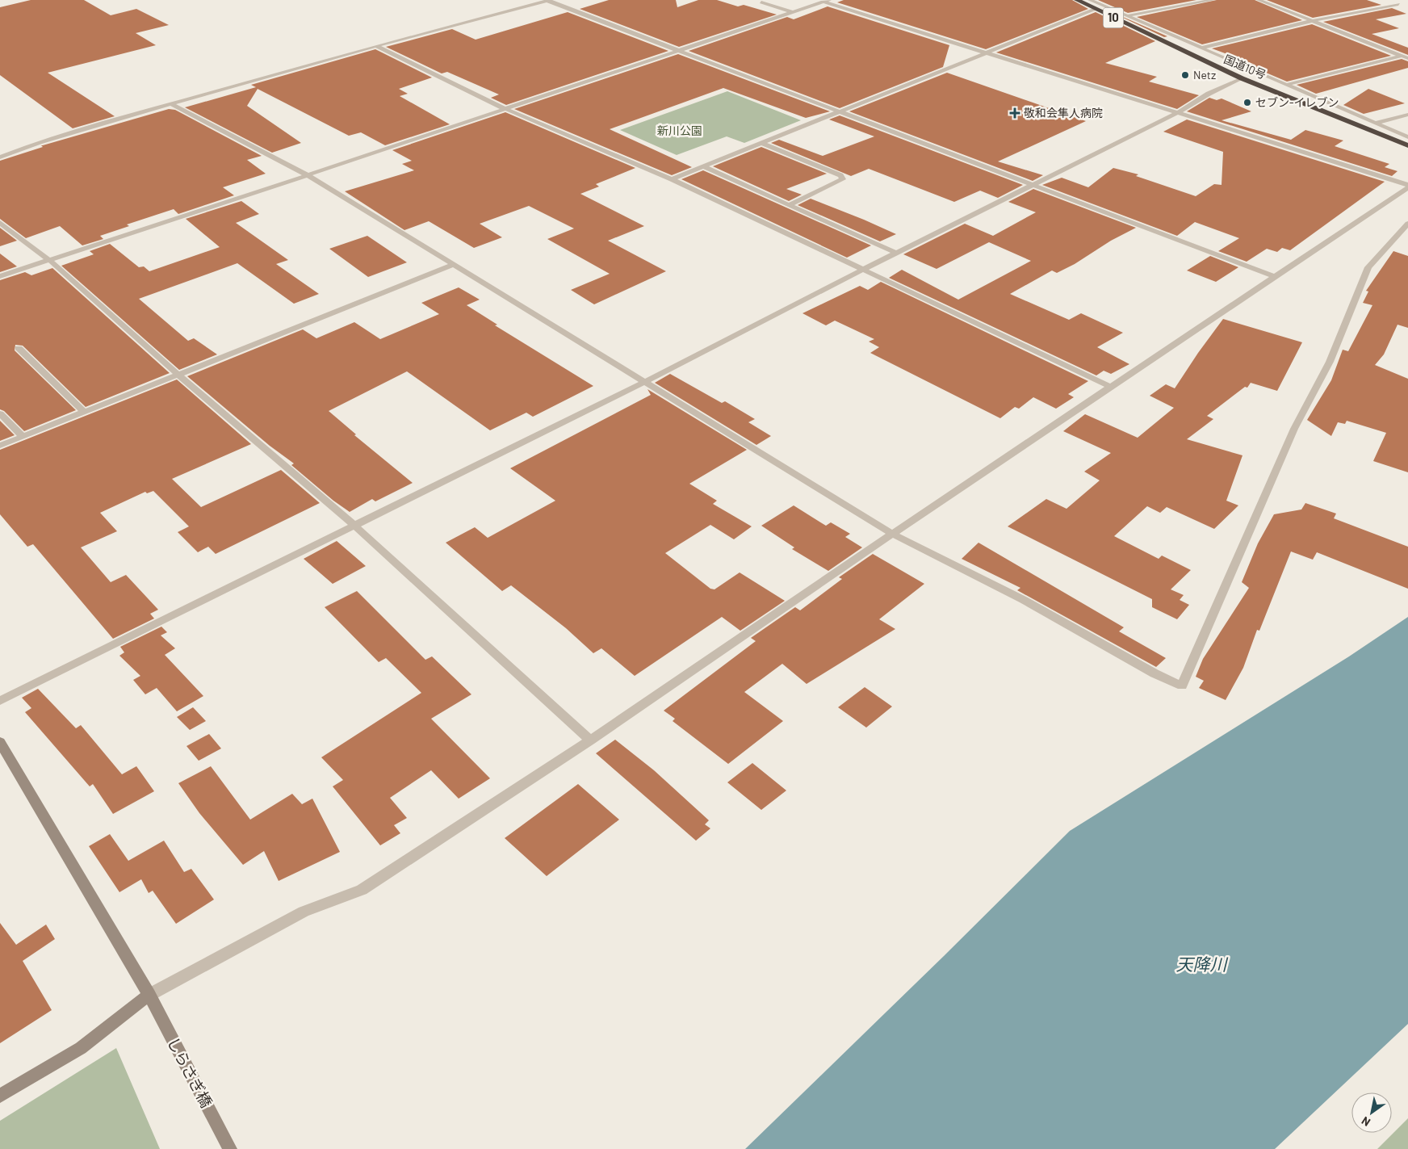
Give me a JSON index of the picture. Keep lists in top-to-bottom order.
{
  "streets": {
    "highway": ["10", "国道10号"],
    "street": ["しらさぎ橋"]
  },
  "water": ["天降川"],
  "parks": ["新川公園"],
  "places": {
    "other": ["Netz", "セブン-イレブン"],
    "health": ["敬和会隼人病院"]
  },
  "north": "bottom left"
}
